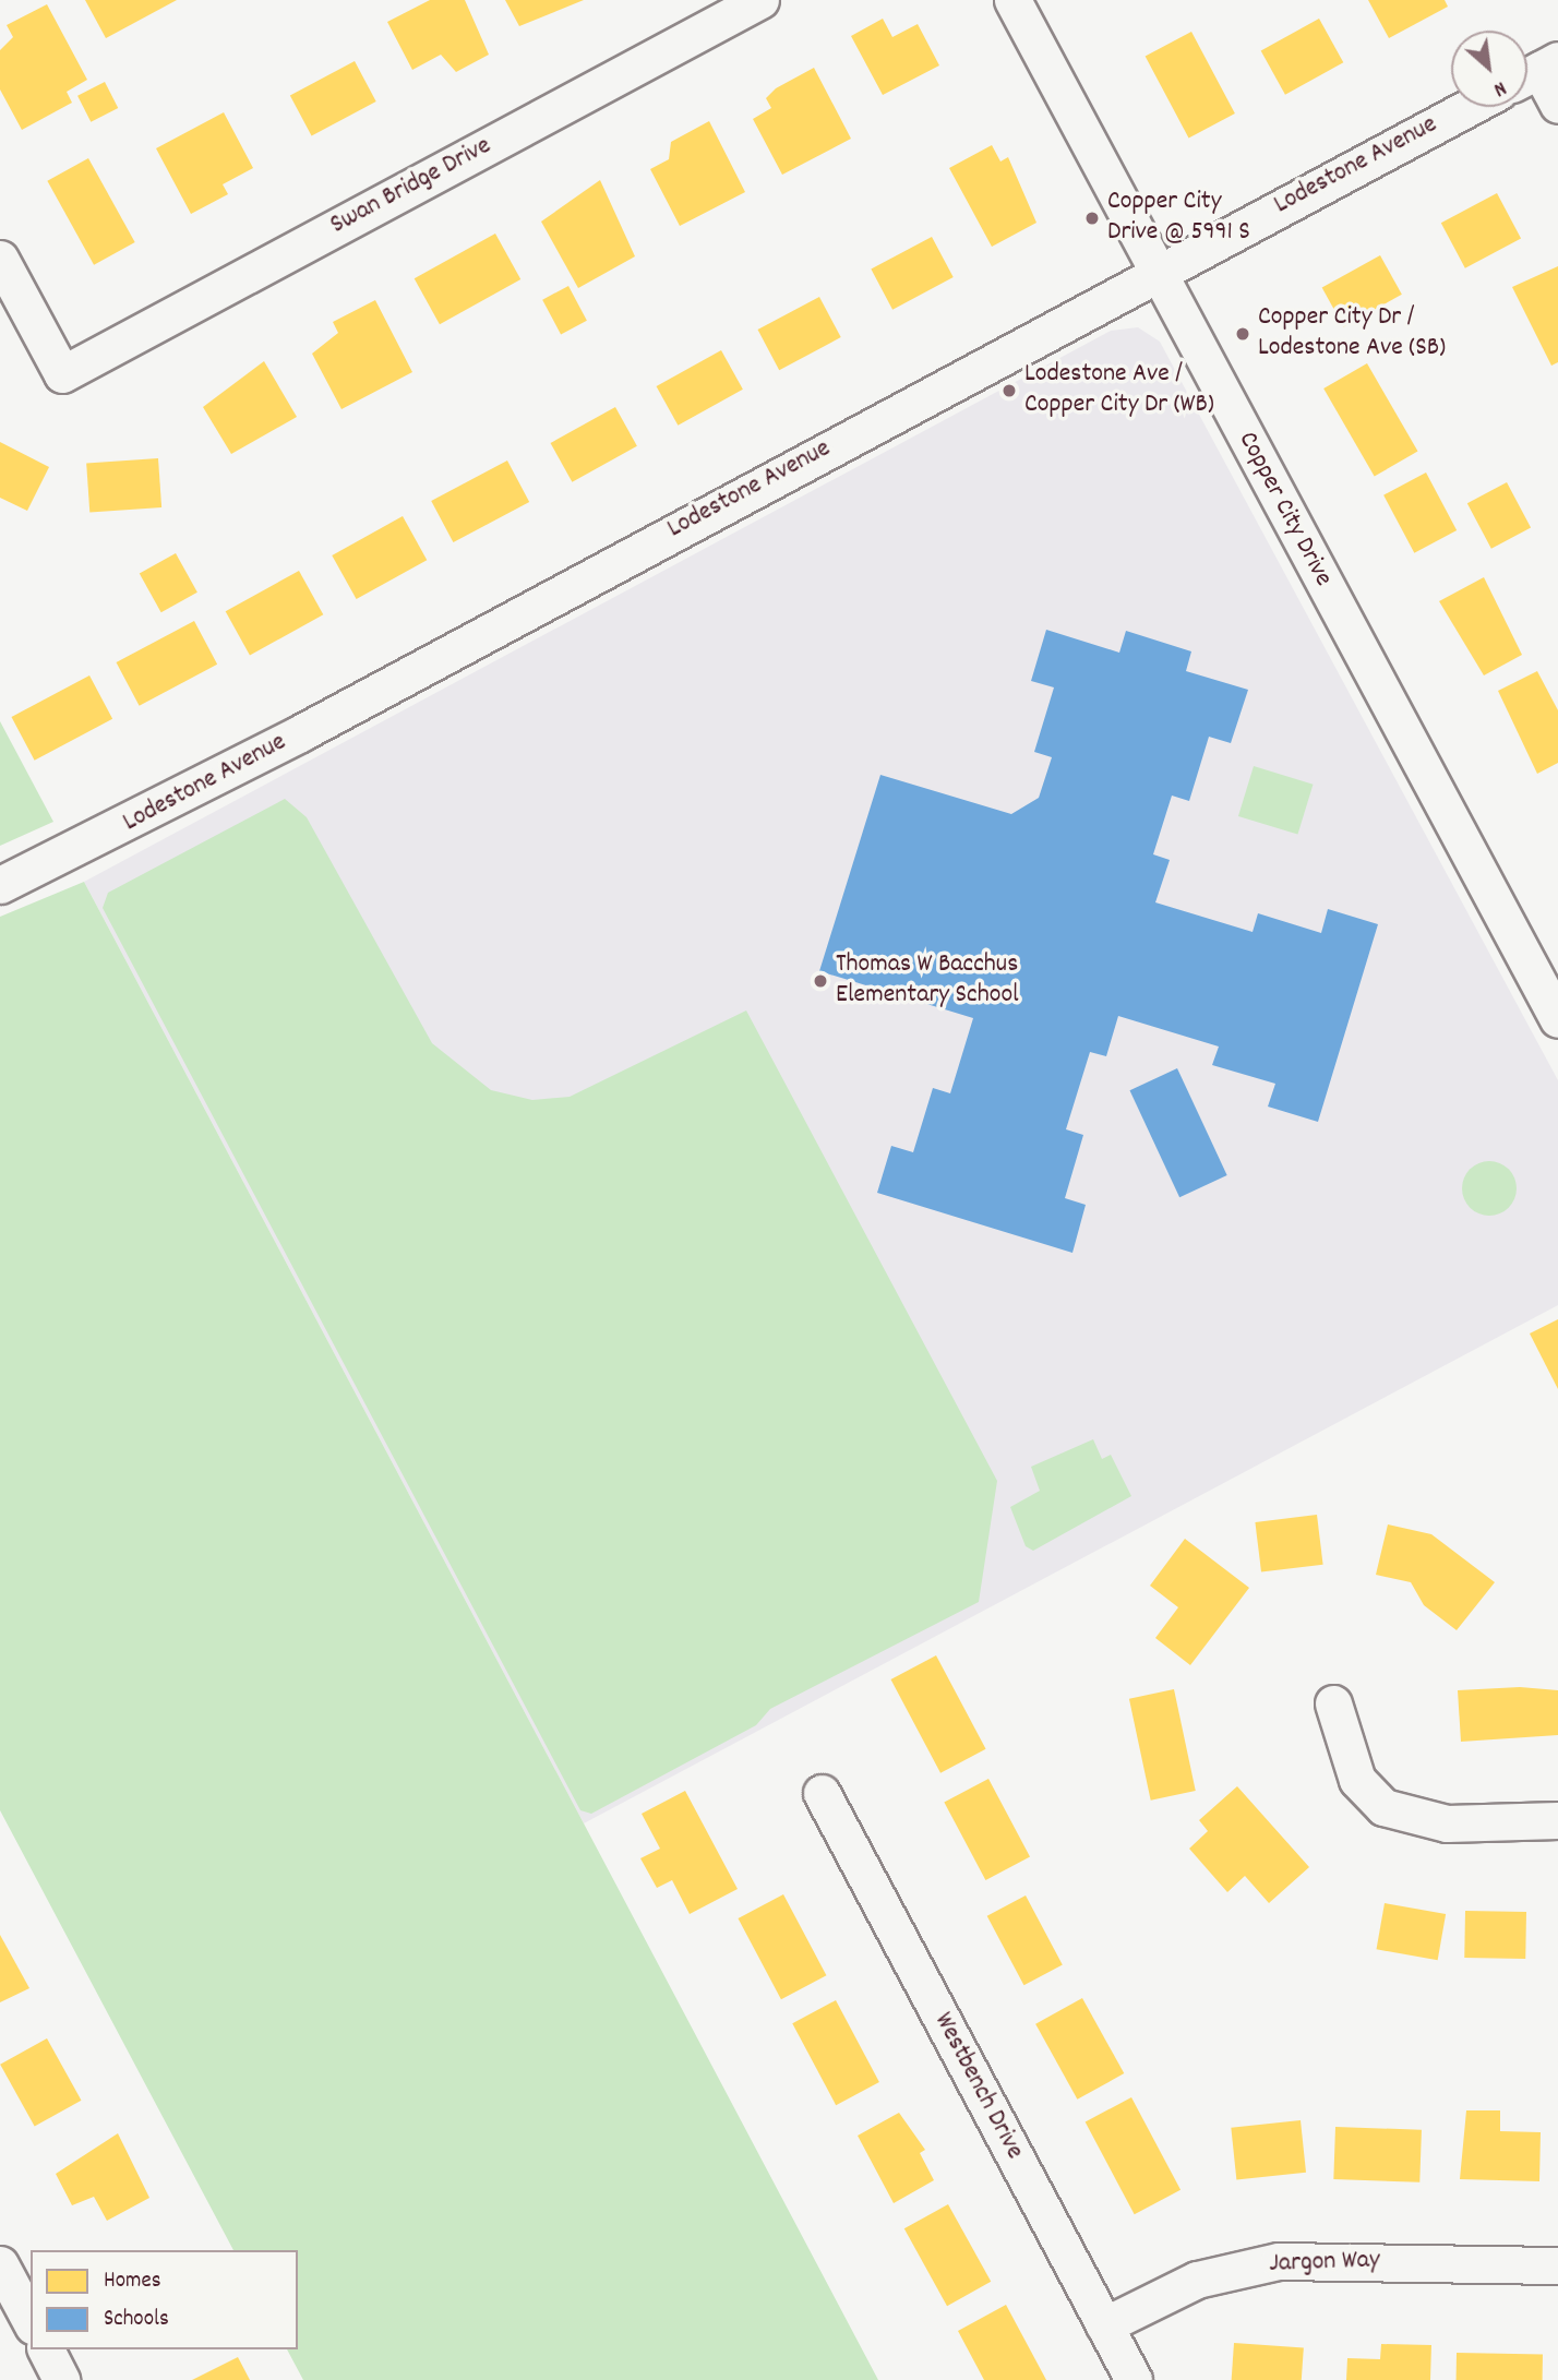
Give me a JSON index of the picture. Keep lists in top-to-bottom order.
{
  "streets": {
    "street": [
      "Lodestone Avenue",
      "Swan Bridge Drive",
      "Copper City Drive",
      "Westbench Drive",
      "Jargon Way"
    ]
  },
  "crossings": [
    ["Lodestone Avenue", "Copper City Drive"],
    ["Westbench Drive", "Jargon Way"]
  ],
  "places": [
    "Copper City Drive @ 5991 S",
    "Copper City Dr / Lodestone Ave (SB)",
    "Lodestone Ave / Copper City Dr (WB)",
    "Thomas W Bacchus Elementary School"
  ],
  "legend": ["Homes", "Schools"],
  "north": "bottom right"
}
